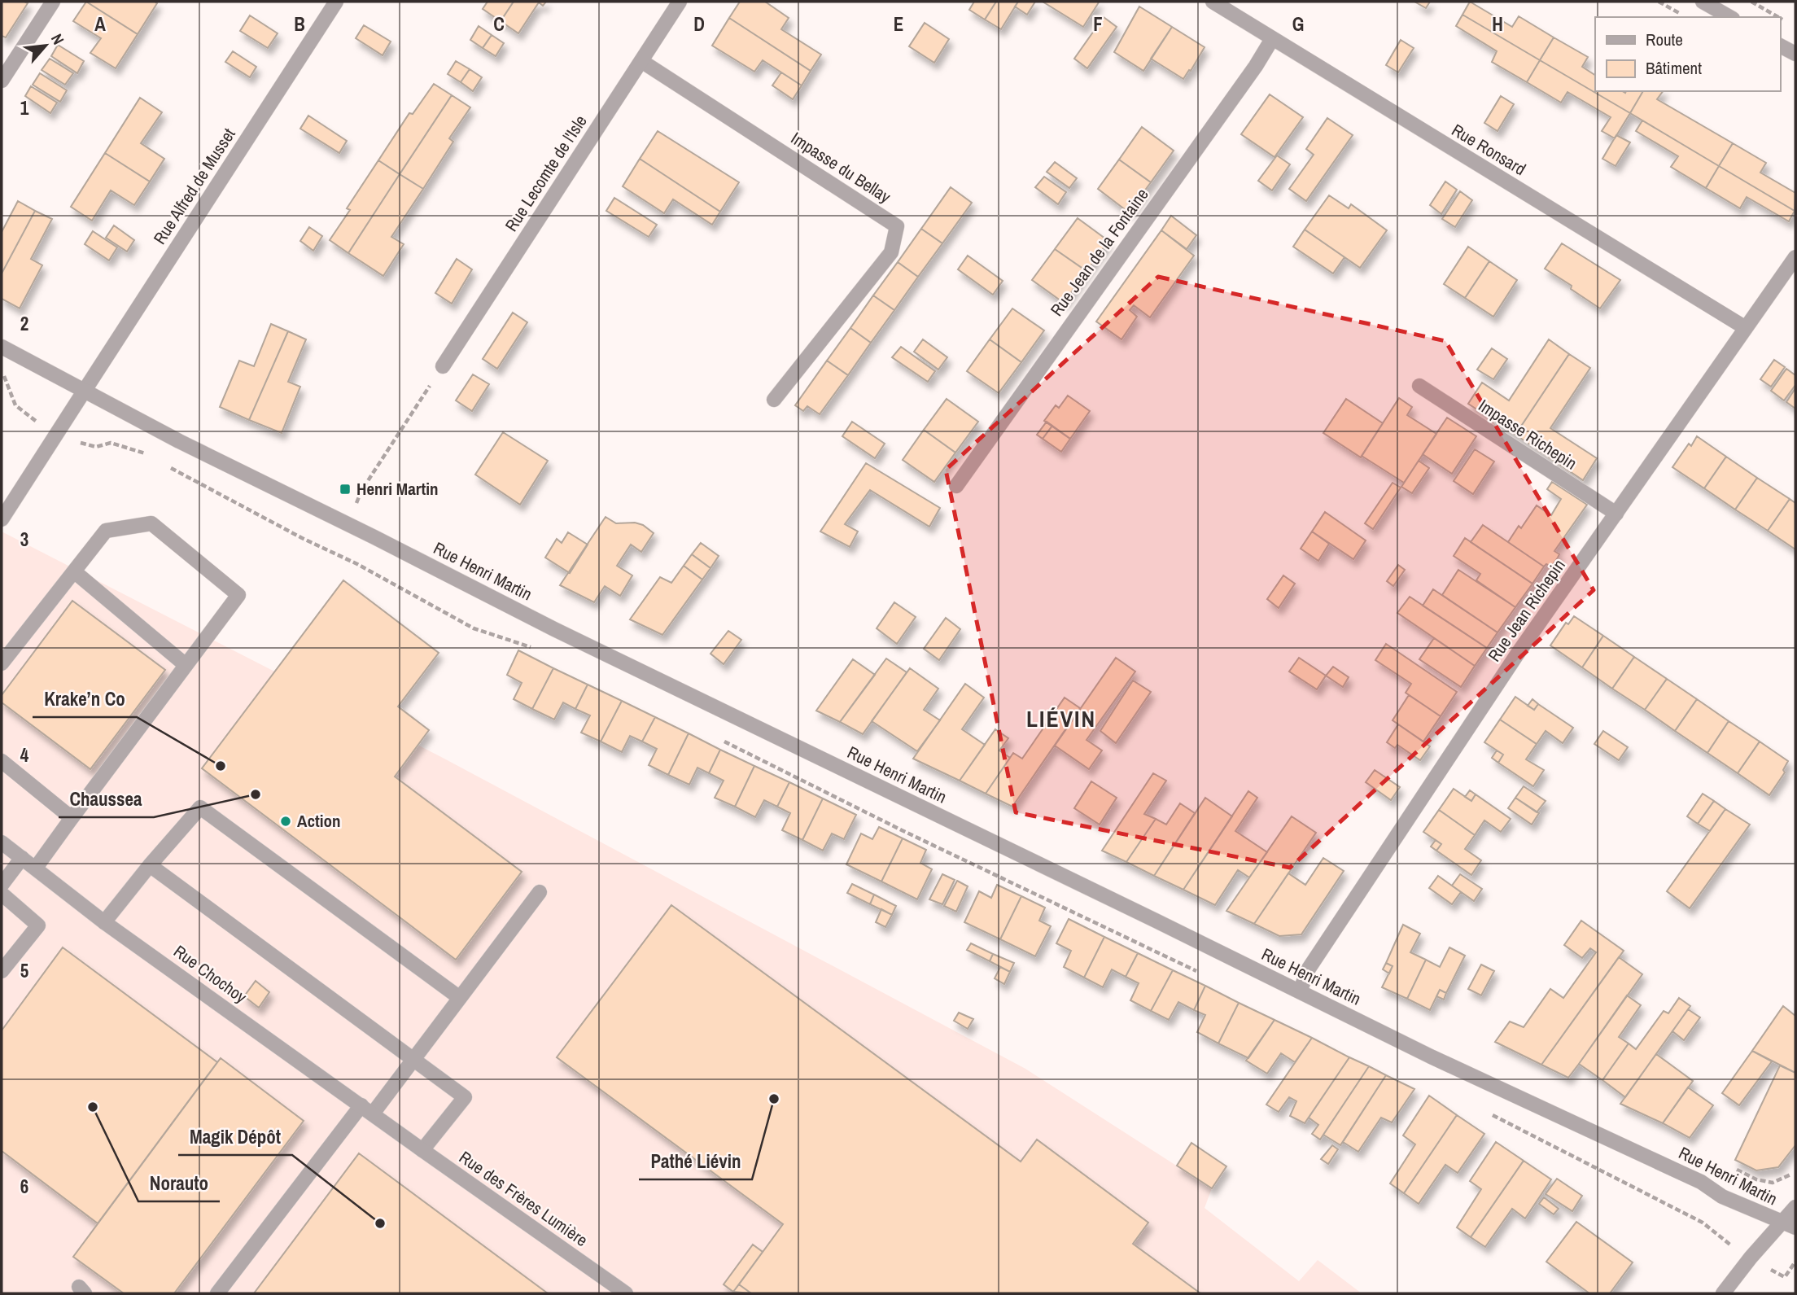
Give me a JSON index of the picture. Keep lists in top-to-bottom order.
{
  "streets": {
    "street": [
      "Rue Ronsard",
      "Impasse du Bellay",
      "Rue Lecomte de l'Isle",
      "Rue Alfred de Musset",
      "Rue Jean de la Fontaine",
      "Impasse Richepin",
      "Rue Henri Martin",
      "Rue Jean Richepin",
      "Rue Chochoy",
      "Rue des Frères Lumière"
    ]
  },
  "crossings": [
    ["Rue Ronsard", "Rue Jean de la Fontaine"],
    ["Rue Ronsard", "Rue Jean Richepin"],
    ["Impasse du Bellay", "Rue Lecomte de l'Isle"],
    ["Rue Alfred de Musset", "Rue Henri Martin"],
    ["Impasse Richepin", "Rue Jean Richepin"],
    ["Rue Henri Martin", "Rue Jean Richepin"],
    ["Rue Chochoy", "Rue des Frères Lumière"]
  ],
  "districts": ["LIÉVIN"],
  "places": {
    "transit": ["Henri Martin"],
    "other": [
      "Krake’n Co",
      "Chaussea",
      "Action",
      "Pathé Liévin",
      "Norauto",
      "Magik Dépôt"
    ]
  },
  "legend": ["Route", "Bâtiment"],
  "north": "top right",
  "grid": {
    "columns": [
      "A",
      "B",
      "C",
      "D",
      "E",
      "F",
      "G",
      "H"
    ],
    "rows": [
      "1",
      "2",
      "3",
      "4",
      "5",
      "6"
    ]
  }
}
